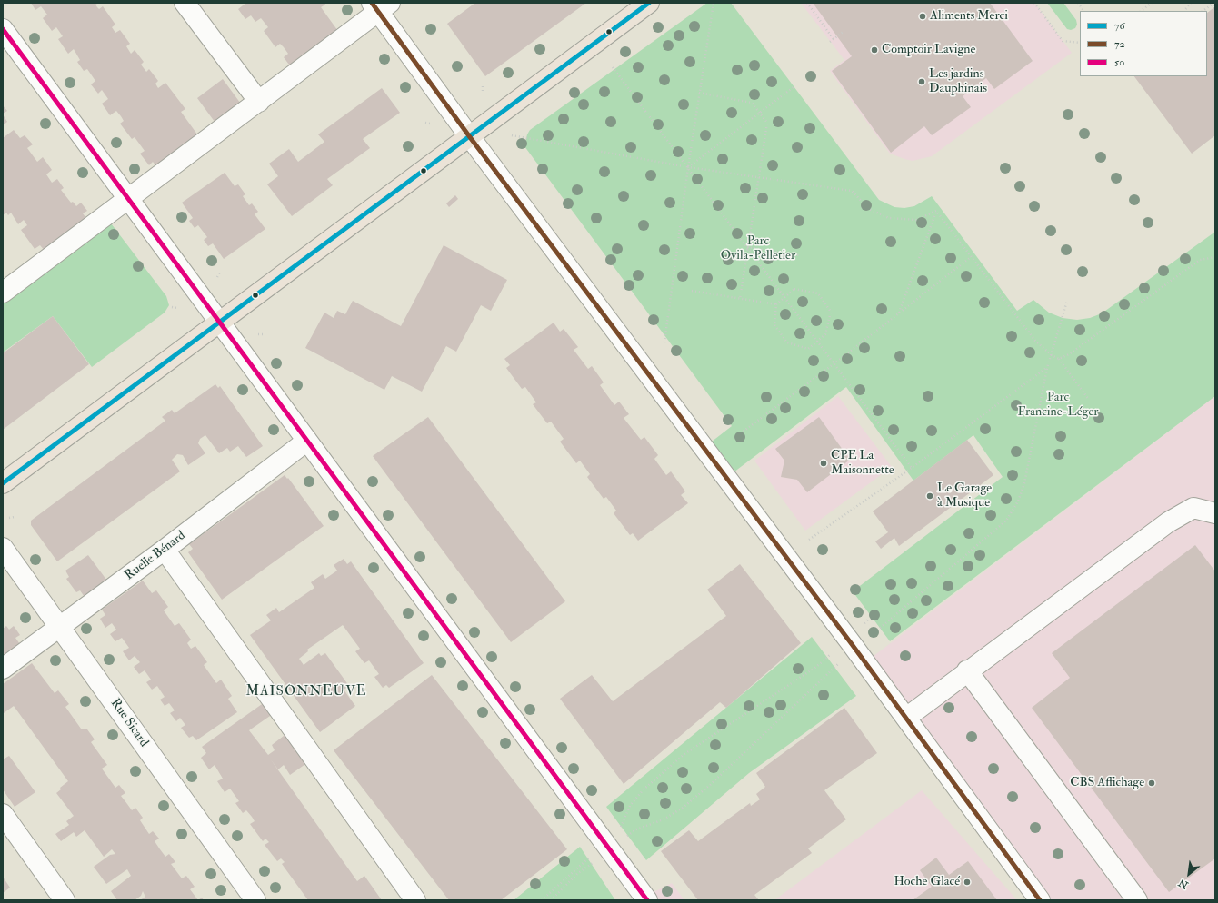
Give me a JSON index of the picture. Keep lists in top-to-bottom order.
{
  "streets": {
    "street": ["Ruelle Bénard", "Rue Sicard"]
  },
  "crossings": [
    ["Ruelle Bénard", "Rue Sicard"]
  ],
  "districts": ["MAISONNEUVE"],
  "parks": ["Parc Ovila-Pelletier", "Parc Francine-Léger"],
  "places": [
    "Aliments Merci",
    "Comptoir Lavigne",
    "Les jardins Dauphinais",
    "CPE La Maisonnette",
    "Le Garage à Musique",
    "CBS Affichage",
    "Hoche Glacé"
  ],
  "lines": ["transit line 76", "transit line 72", "transit line 50"],
  "legend": ["76", "72", "50"],
  "north": "bottom left"
}
